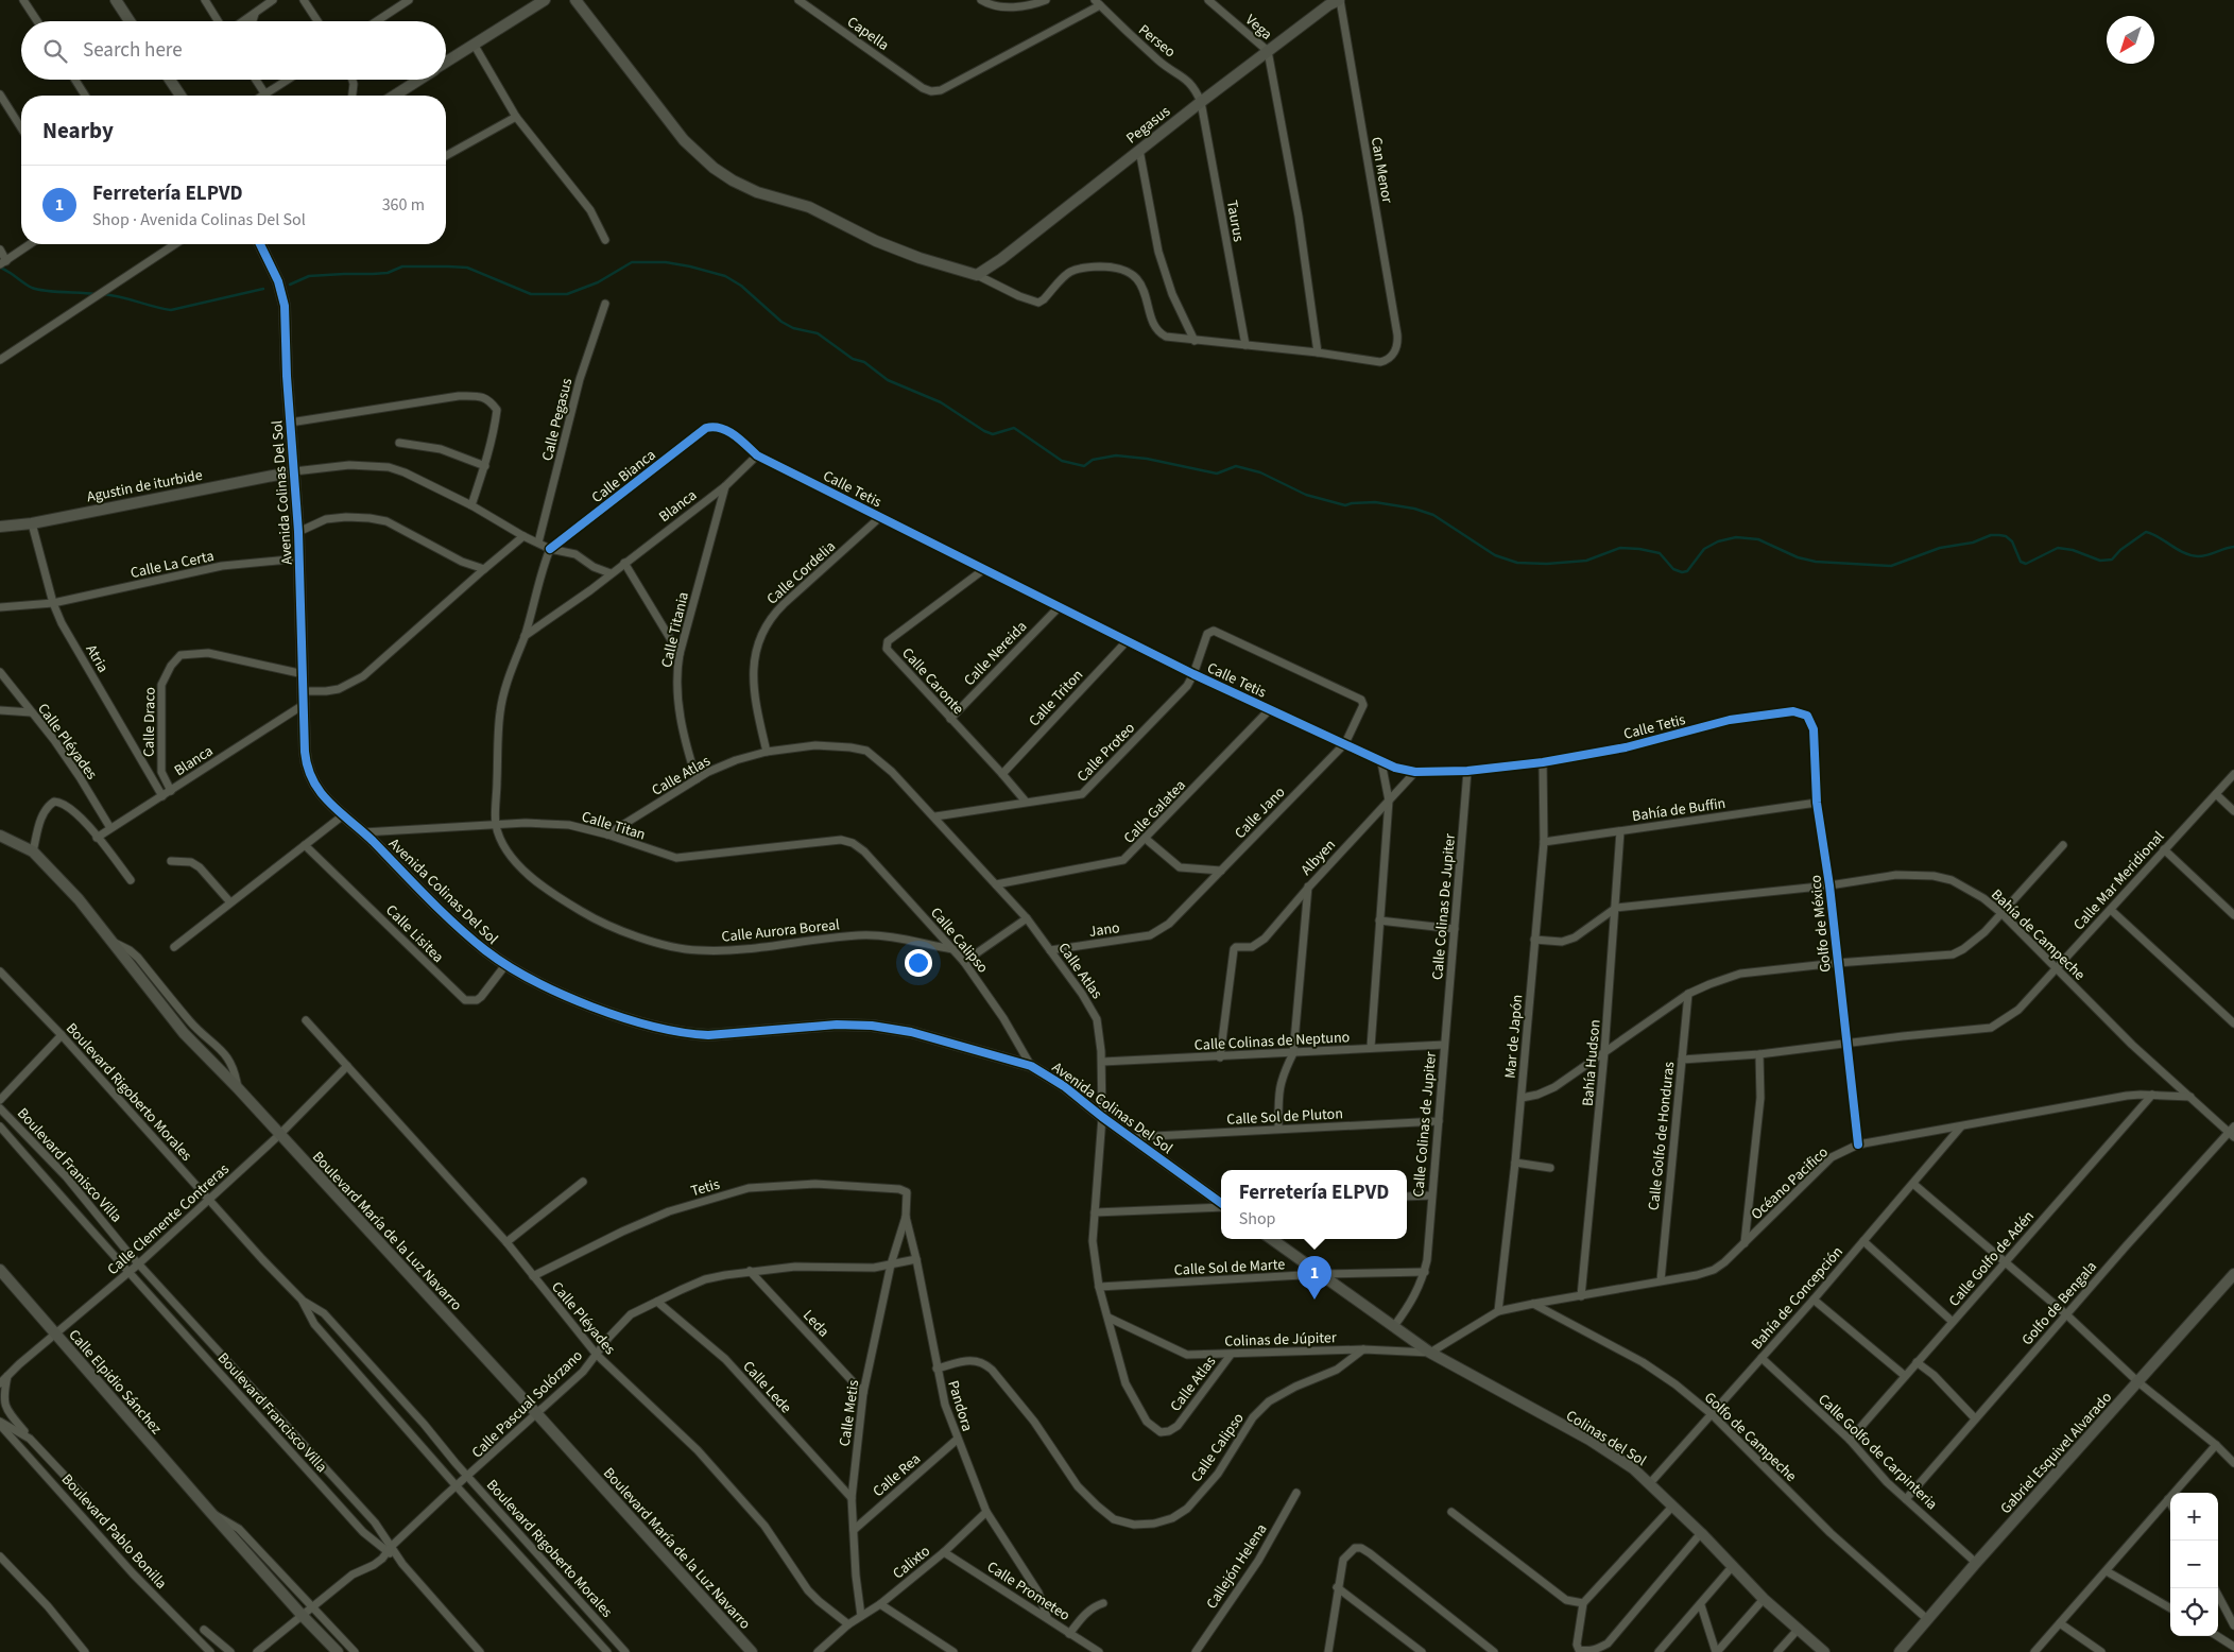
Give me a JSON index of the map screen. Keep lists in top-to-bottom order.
{
  "streets": {
    "street": [
      "Vega",
      "Capella",
      "Perseo",
      "Pegasus",
      "Can Menor",
      "Taurus",
      "Calle Pegasus",
      "Calle Bianca",
      "Agustin de iturbide",
      "Calle Tetis",
      "Avenida Colinas Del Sol",
      "Blanca",
      "Calle La Certa",
      "Calle Cordelia",
      "Calle Titania",
      "Calle Nereida",
      "Atria",
      "Calle Caronte",
      "Calle Triton",
      "Calle Draco",
      "Calle Pléyades",
      "Calle Proteo",
      "Calle Atlas",
      "Bahía de Buffin",
      "Calle Galatea",
      "Calle Jano",
      "Calle Titan",
      "Albyen",
      "Calle Mar Meridional",
      "Calle Colinas De Jupiter",
      "Golfo de México",
      "Jano",
      "Calle Aurora Boreal",
      "Calle Lisitea",
      "Bahía de Campeche",
      "Calle Calipso",
      "Mar de Japón",
      "Calle Colinas de Neptuno",
      "Bahía Hudson",
      "Boulevard Rigoberto Morales",
      "Calle Sol de Pluton",
      "Calle Colinas de Jupiter",
      "Calle Golfo de Honduras",
      "Boulevard Franisco Villa",
      "Océano Pacifico",
      "Tetis",
      "Calle Clemente Contreras",
      "Boulevard María de la Luz Navarro",
      "Calle Golfo de Adén",
      "Calle Sol de Marte",
      "Bahía de Concepción",
      "Golfo de Bengala",
      "Leda",
      "Colinas de Júpiter",
      "Calle Elpidio Sánchez",
      "Calle Lede",
      "Calle Pascual Solórzano",
      "Pandora",
      "Boulevard Francisco Villa",
      "Calle Metis",
      "Golfo de Campeche",
      "Colinas del Sol",
      "Calle Golfo de Carpinteria",
      "Gabriel Esquivel Alvarado",
      "Calle Rea",
      "Boulevard Pablo Bonilla",
      "Calixto",
      "Callejón Helena",
      "Calle Prometeo"
    ]
  },
  "crossings": [
    ["Vega", "Pegasus"],
    ["Capella", "Perseo"],
    ["Perseo", "Pegasus"],
    ["Perseo", "Taurus"],
    ["Pegasus", "Can Menor"],
    ["Pegasus", "Taurus"],
    ["Calle Bianca", "Calle Tetis"],
    ["Agustin de iturbide", "Avenida Colinas Del Sol"],
    ["Agustin de iturbide", "Atria"],
    ["Calle Tetis", "Blanca"],
    ["Calle Tetis", "Calle Cordelia"],
    ["Calle Tetis", "Calle Nereida"],
    ["Calle Tetis", "Calle Caronte"],
    ["Calle Tetis", "Calle Triton"],
    ["Calle Tetis", "Calle Proteo"],
    ["Calle Tetis", "Calle Galatea"],
    ["Calle Tetis", "Calle Jano"],
    ["Calle Tetis", "Albyen"],
    ["Calle Tetis", "Calle Colinas De Jupiter"],
    ["Calle Tetis", "Golfo de México"],
    ["Calle Tetis", "Mar de Japón"],
    ["Avenida Colinas Del Sol", "Blanca"],
    ["Avenida Colinas Del Sol", "Calle La Certa"],
    ["Avenida Colinas Del Sol", "Calle Draco"],
    ["Avenida Colinas Del Sol", "Calle Atlas"],
    ["Avenida Colinas Del Sol", "Calle Titan"],
    ["Avenida Colinas Del Sol", "Calle Lisitea"],
    ["Avenida Colinas Del Sol", "Calle Calipso"],
    ["Avenida Colinas Del Sol", "Calle Sol de Pluton"],
    ["Blanca", "Calle Titania"],
    ["Blanca", "Atria"],
    ["Blanca", "Calle Draco"],
    ["Blanca", "Calle Pléyades"],
    ["Calle La Certa", "Atria"],
    ["Calle Cordelia", "Calle Atlas"],
    ["Calle Titania", "Calle Atlas"],
    ["Calle Nereida", "Calle Caronte"],
    ["Calle Caronte", "Calle Triton"],
    ["Calle Caronte", "Calle Proteo"],
    ["Calle Pléyades", "Tetis"],
    ["Calle Pléyades", "Calle Clemente Contreras"],
    ["Calle Pléyades", "Calle Pascual Solórzano"],
    ["Calle Pléyades", "Calixto"],
    ["Calle Proteo", "Calle Atlas"],
    ["Calle Proteo", "Calle Jano"],
    ["Calle Atlas", "Calle Galatea"],
    ["Calle Atlas", "Calle Titan"],
    ["Calle Atlas", "Jano"],
    ["Calle Atlas", "Calle Colinas de Neptuno"],
    ["Calle Atlas", "Calle Sol de Marte"],
    ["Calle Atlas", "Colinas de Júpiter"],
    ["Bahía de Buffin", "Golfo de México"],
    ["Bahía de Buffin", "Mar de Japón"],
    ["Bahía de Buffin", "Bahía Hudson"],
    ["Calle Jano", "Jano"],
    ["Calle Titan", "Calle Aurora Boreal"],
    ["Calle Titan", "Calle Calipso"],
    ["Albyen", "Calle Colinas de Neptuno"],
    ["Calle Mar Meridional", "Golfo de México"],
    ["Calle Mar Meridional", "Bahía de Campeche"],
    ["Calle Mar Meridional", "Calle Golfo de Honduras"],
    ["Calle Colinas De Jupiter", "Calle Colinas de Neptuno"],
    ["Calle Colinas De Jupiter", "Calle Colinas de Jupiter"],
    ["Golfo de México", "Bahía de Campeche"],
    ["Golfo de México", "Océano Pacifico"],
    ["Calle Aurora Boreal", "Calle Calipso"],
    ["Bahía de Campeche", "Bahía Hudson"],
    ["Bahía de Campeche", "Océano Pacifico"],
    ["Bahía de Campeche", "Golfo de Bengala"],
    ["Calle Calipso", "Colinas de Júpiter"],
    ["Calle Calipso", "Pandora"],
    ["Mar de Japón", "Océano Pacifico"],
    ["Calle Colinas de Neptuno", "Calle Colinas de Jupiter"],
    ["Bahía Hudson", "Océano Pacifico"],
    ["Boulevard Rigoberto Morales", "Calle Clemente Contreras"],
    ["Boulevard Rigoberto Morales", "Calle Pascual Solórzano"],
    ["Calle Sol de Pluton", "Calle Colinas de Jupiter"],
    ["Calle Colinas de Jupiter", "Calle Sol de Marte"],
    ["Calle Colinas de Jupiter", "Colinas del Sol"],
    ["Calle Golfo de Honduras", "Océano Pacifico"],
    ["Boulevard Franisco Villa", "Calle Clemente Contreras"],
    ["Boulevard Franisco Villa", "Boulevard Francisco Villa"],
    ["Océano Pacifico", "Calle Golfo de Adén"],
    ["Océano Pacifico", "Bahía de Concepción"],
    ["Océano Pacifico", "Colinas de Júpiter"],
    ["Océano Pacifico", "Golfo de Campeche"],
    ["Océano Pacifico", "Colinas del Sol"],
    ["Tetis", "Pandora"],
    ["Calle Clemente Contreras", "Boulevard María de la Luz Navarro"],
    ["Calle Clemente Contreras", "Calle Elpidio Sánchez"],
    ["Calle Clemente Contreras", "Boulevard Francisco Villa"],
    ["Boulevard María de la Luz Navarro", "Calle Pascual Solórzano"],
    ["Calle Golfo de Adén", "Calle Golfo de Carpinteria"],
    ["Bahía de Concepción", "Golfo de Campeche"],
    ["Bahía de Concepción", "Colinas del Sol"],
    ["Bahía de Concepción", "Calle Golfo de Carpinteria"],
    ["Golfo de Bengala", "Calle Golfo de Carpinteria"],
    ["Leda", "Calle Pascual Solórzano"],
    ["Leda", "Calle Metis"],
    ["Colinas de Júpiter", "Colinas del Sol"],
    ["Calle Elpidio Sánchez", "Calle Pascual Solórzano"],
    ["Calle Lede", "Calle Pascual Solórzano"],
    ["Calle Lede", "Calle Metis"],
    ["Calle Pascual Solórzano", "Pandora"],
    ["Calle Pascual Solórzano", "Boulevard Francisco Villa"],
    ["Calle Pascual Solórzano", "Calle Metis"],
    ["Pandora", "Calle Metis"],
    ["Pandora", "Calle Rea"],
    ["Pandora", "Calixto"],
    ["Pandora", "Calle Prometeo"],
    ["Calle Metis", "Calle Rea"],
    ["Calle Metis", "Calixto"],
    ["Golfo de Campeche", "Gabriel Esquivel Alvarado"],
    ["Calle Golfo de Carpinteria", "Gabriel Esquivel Alvarado"],
    ["Calixto", "Calle Prometeo"]
  ],
  "north": "bottom left",
  "page": {
    "search": "Search here",
    "heading": "Nearby",
    "list": [
      {
        "mark": "1",
        "name": "Ferretería ELPVD",
        "note": "Shop · Avenida Colinas Del Sol",
        "value": "360 m"
      }
    ],
    "popup": ["Ferretería ELPVD", "Shop"],
    "pins": "1",
    "map_buttons": ["+", "−"]
  }
}
